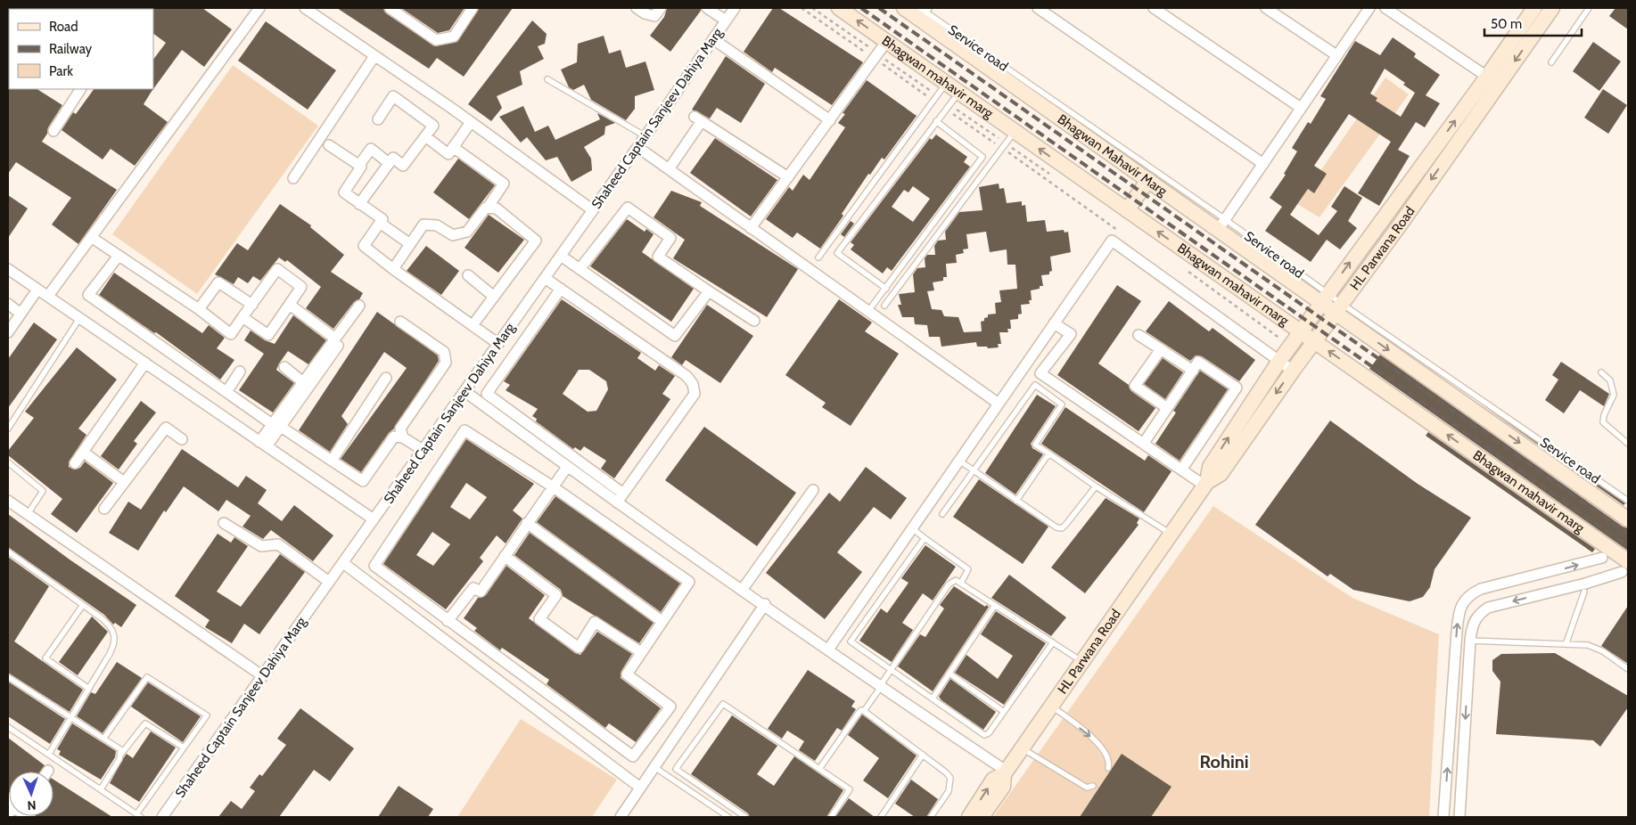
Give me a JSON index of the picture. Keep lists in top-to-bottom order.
{
  "streets": {
    "main road": ["Bhagwan mahavir marg", "Bhagwan Mahavir Marg", "HL Parwana Road"],
    "street": ["Shaheed Captain Sanjeev Dahiya Marg"],
    "lane": ["Service road"]
  },
  "crossings": [
    ["Service road", "Bhagwan Mahavir Marg"],
    ["Service road", "HL Parwana Road"],
    ["Bhagwan mahavir marg", "HL Parwana Road"],
    ["Bhagwan Mahavir Marg", "HL Parwana Road"]
  ],
  "districts": ["Rohini"],
  "legend": ["Road", "Railway", "Park"],
  "scale_bar": "50 m",
  "north": "bottom"
}
